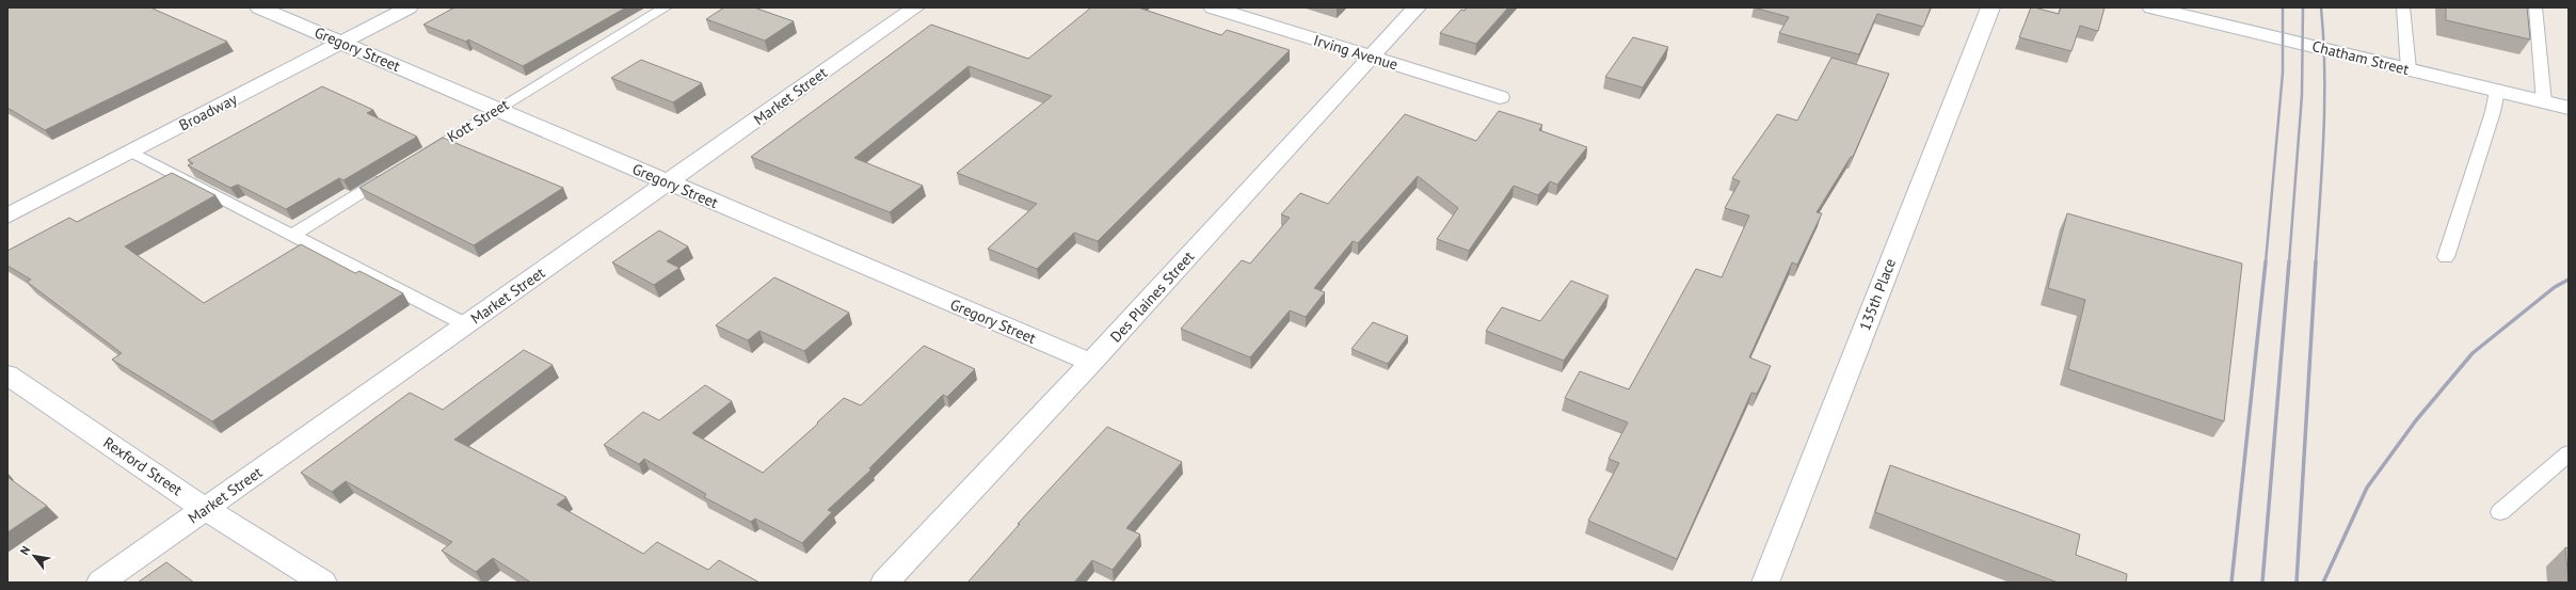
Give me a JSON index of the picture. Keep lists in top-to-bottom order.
{
  "streets": {
    "street": [
      "Gregory Street",
      "Irving Avenue",
      "Chatham Street",
      "Market Street",
      "Broadway",
      "135th Place",
      "Des Plaines Street",
      "Rexford Street"
    ],
    "lane": ["Kott Street"]
  },
  "crossings": [
    ["Gregory Street", "Market Street"],
    ["Gregory Street", "Broadway"],
    ["Gregory Street", "Kott Street"],
    ["Gregory Street", "Des Plaines Street"],
    ["Irving Avenue", "Des Plaines Street"],
    ["Market Street", "Rexford Street"]
  ],
  "north": "top left"
}
